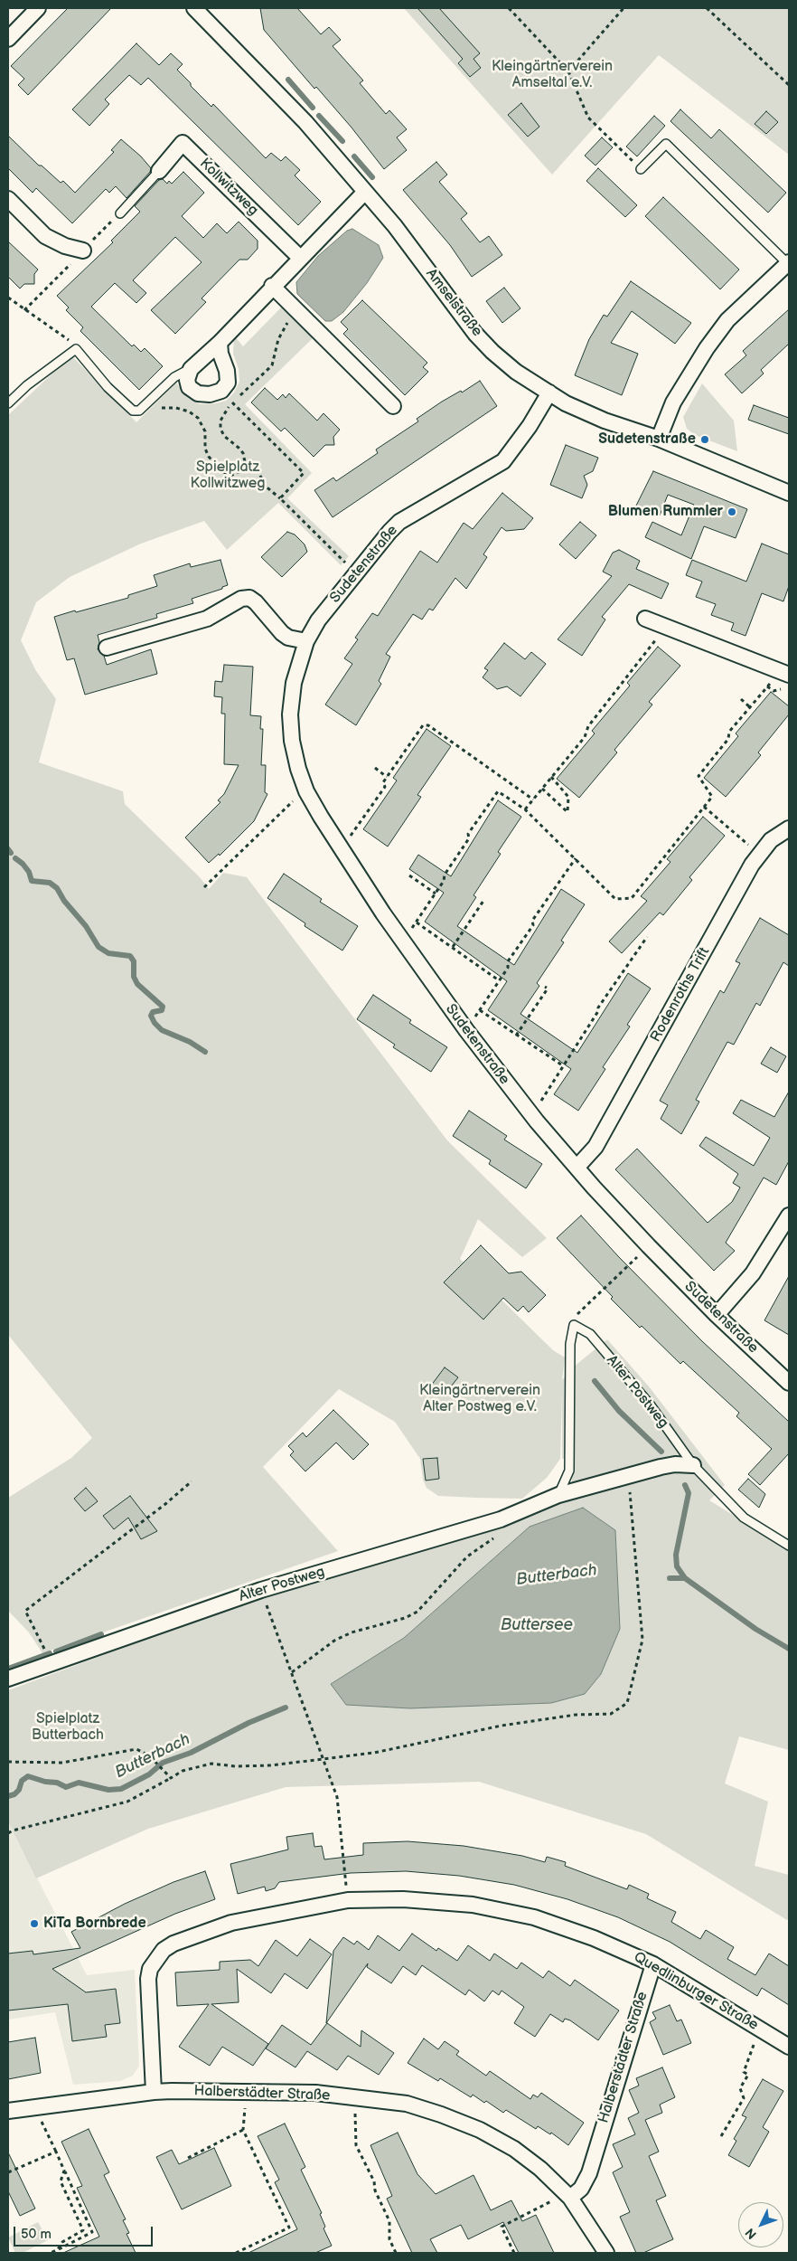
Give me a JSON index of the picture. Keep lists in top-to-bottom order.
{
  "streets": {
    "street": [
      "Kollwitzweg",
      "Amselstraße",
      "Sudetenstraße",
      "Rodenroths Trift",
      "Alter Postweg",
      "Quedlinburger Straße",
      "Halberstädter Straße"
    ]
  },
  "crossings": [
    ["Amselstraße", "Sudetenstraße"],
    ["Sudetenstraße", "Rodenroths Trift"],
    ["Quedlinburger Straße", "Halberstädter Straße"]
  ],
  "water": ["Butterbach", "Buttersee"],
  "parks": [
    "Kleingärtnerverein Amseltal e.V.",
    "Spielplatz Kollwitzweg",
    "Kleingärtnerverein Alter Postweg e.V.",
    "Spielplatz Butterbach"
  ],
  "places": ["Sudetenstraße", "Blumen Rummler", "KiTa Bornbrede"],
  "scale_bar": "50 m",
  "north": "bottom left"
}
